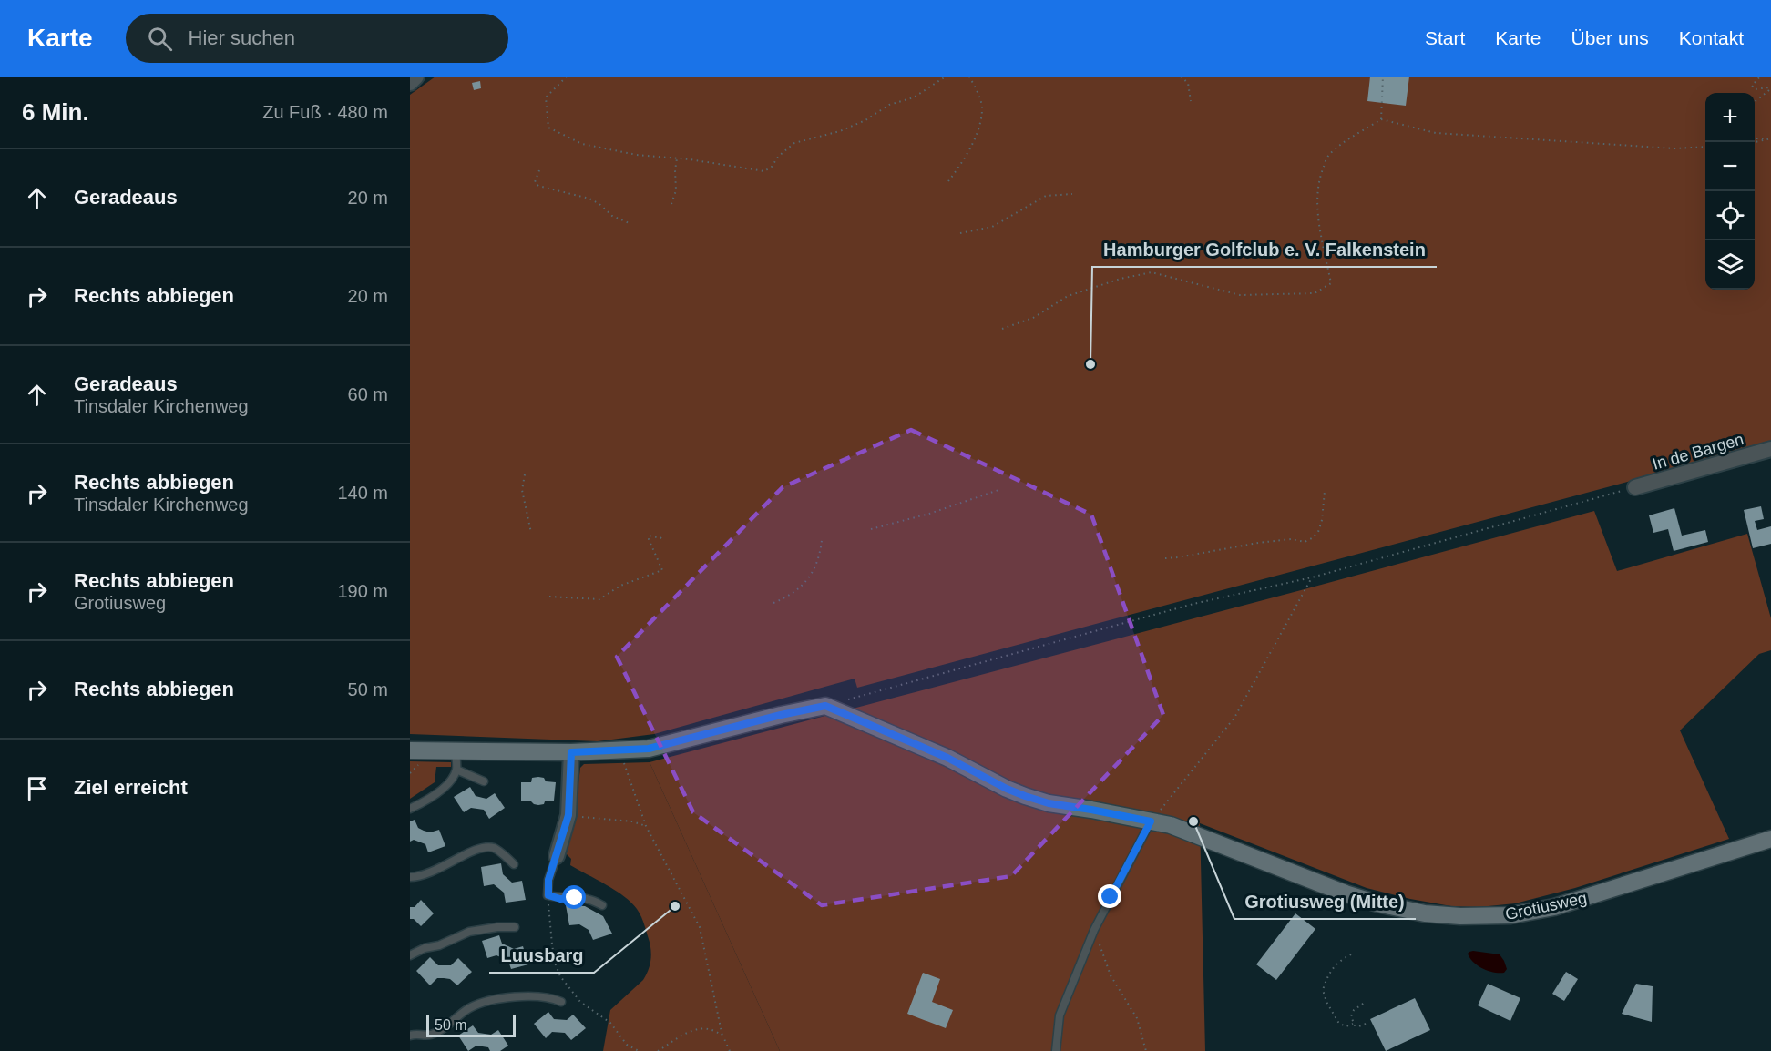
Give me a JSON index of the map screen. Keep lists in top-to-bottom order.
{
  "streets": {
    "street": ["In de Bargen", "Grotiusweg"]
  },
  "places": ["Hamburger Golfclub e. V. Falkenstein", "Grotiusweg (Mitte)", "Luusbarg"],
  "scale_bar": "50 m",
  "page": {
    "header": "Karte",
    "search": "Hier suchen",
    "nav": [
      "Start",
      "Karte",
      "Über uns",
      "Kontakt"
    ],
    "heading": ["6 Min.", "Zu Fuß · 480 m"],
    "map_buttons": ["+", "−"],
    "list": [
      ["Geradeaus", "20 m"],
      ["Rechts abbiegen", "20 m"],
      ["Geradeaus", "Tinsdaler Kirchenweg", "60 m"],
      ["Rechts abbiegen", "Tinsdaler Kirchenweg", "140 m"],
      ["Rechts abbiegen", "Grotiusweg", "190 m"],
      ["Rechts abbiegen", "50 m"],
      "Ziel erreicht"
    ],
    "scale": "50 m"
  }
}
